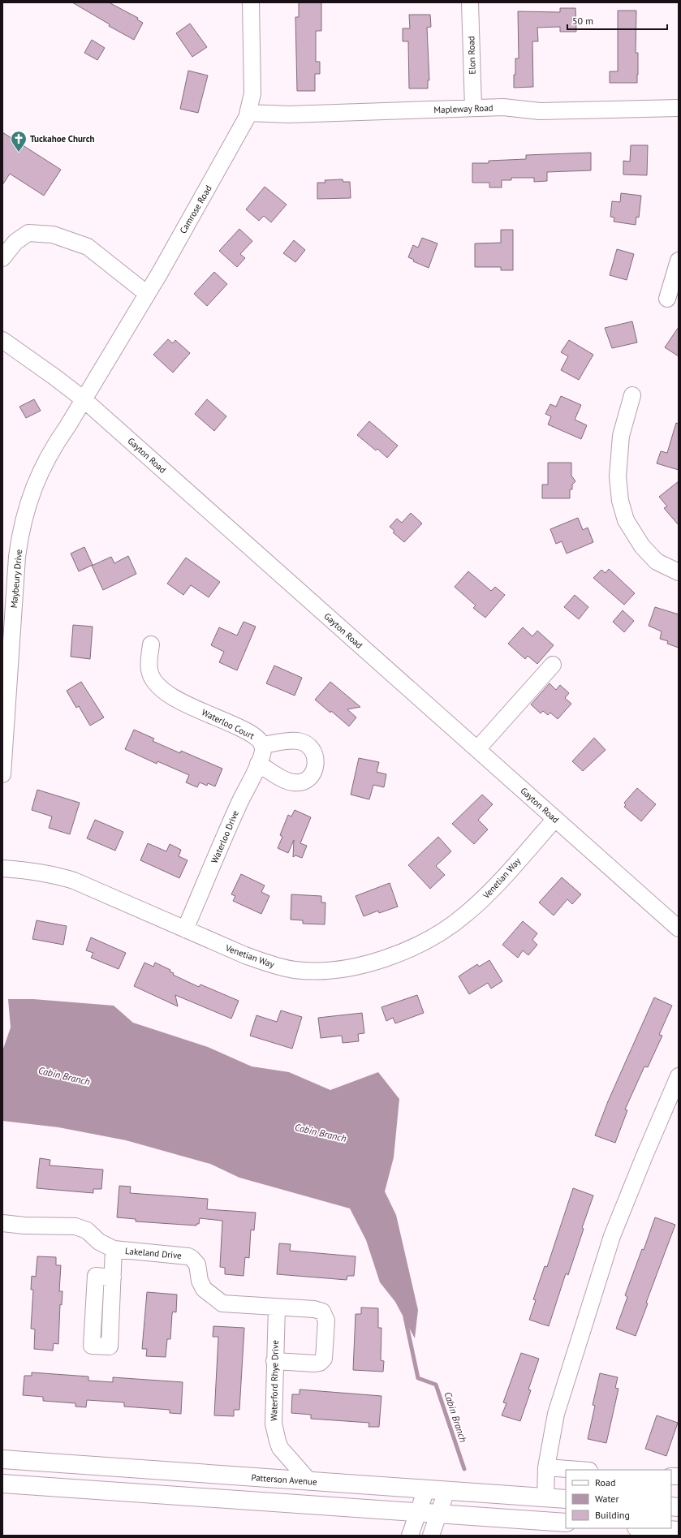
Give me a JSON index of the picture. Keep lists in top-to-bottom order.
{
  "streets": {
    "main road": ["Patterson Avenue"],
    "street": [
      "Elon Road",
      "Mapleway Road",
      "Camrose Road",
      "Gayton Road",
      "Maybeury Drive",
      "Waterloo Court",
      "Waterloo Drive",
      "Venetian Way",
      "Lakeland Drive",
      "Waterford Rhye Drive"
    ]
  },
  "crossings": [
    ["Elon Road", "Mapleway Road"],
    ["Mapleway Road", "Camrose Road"],
    ["Camrose Road", "Gayton Road"],
    ["Camrose Road", "Maybeury Drive"],
    ["Gayton Road", "Maybeury Drive"],
    ["Gayton Road", "Venetian Way"],
    ["Waterloo Court", "Waterloo Drive"],
    ["Waterloo Drive", "Venetian Way"],
    ["Lakeland Drive", "Waterford Rhye Drive"],
    ["Waterford Rhye Drive", "Patterson Avenue"]
  ],
  "water": ["Cabin Branch"],
  "places": {
    "church": ["Tuckahoe Church"]
  },
  "legend": ["Road", "Water", "Building"],
  "scale_bar": "50 m"
}
